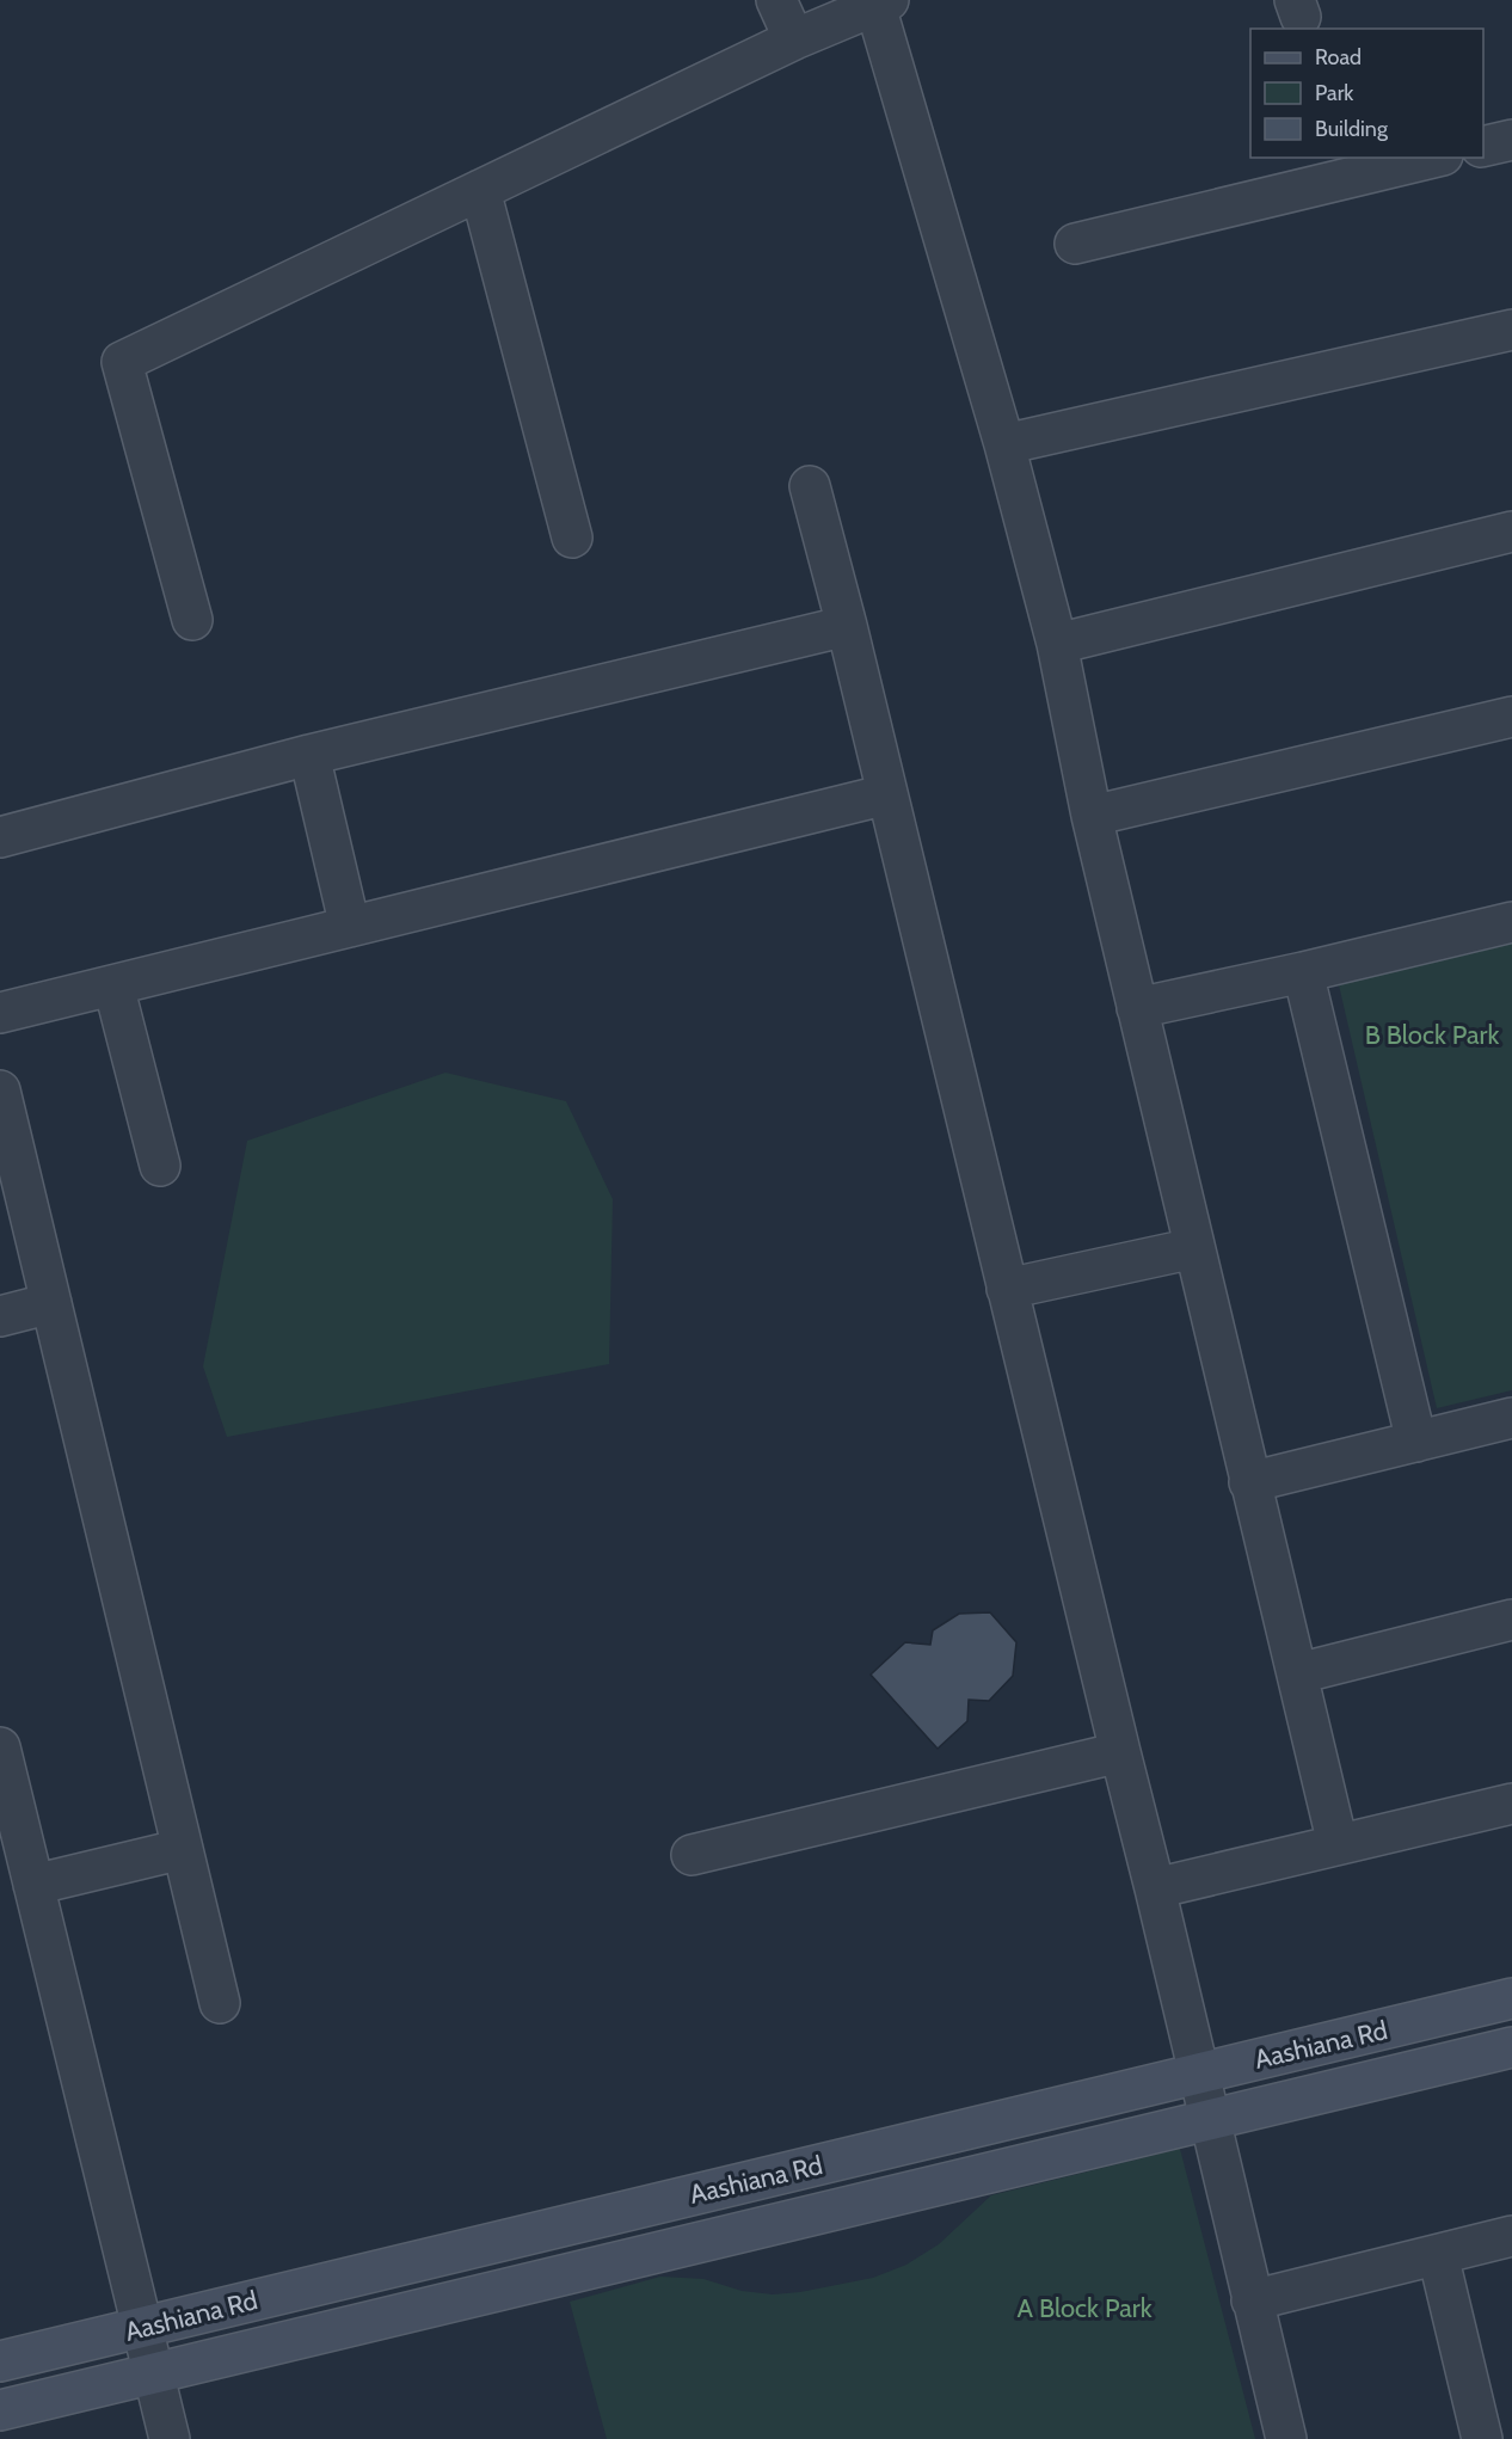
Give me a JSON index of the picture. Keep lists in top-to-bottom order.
{
  "streets": {
    "street": ["Aashiana Rd"]
  },
  "parks": ["B Block Park", "A Block Park"],
  "legend": ["Road", "Park", "Building"]
}
